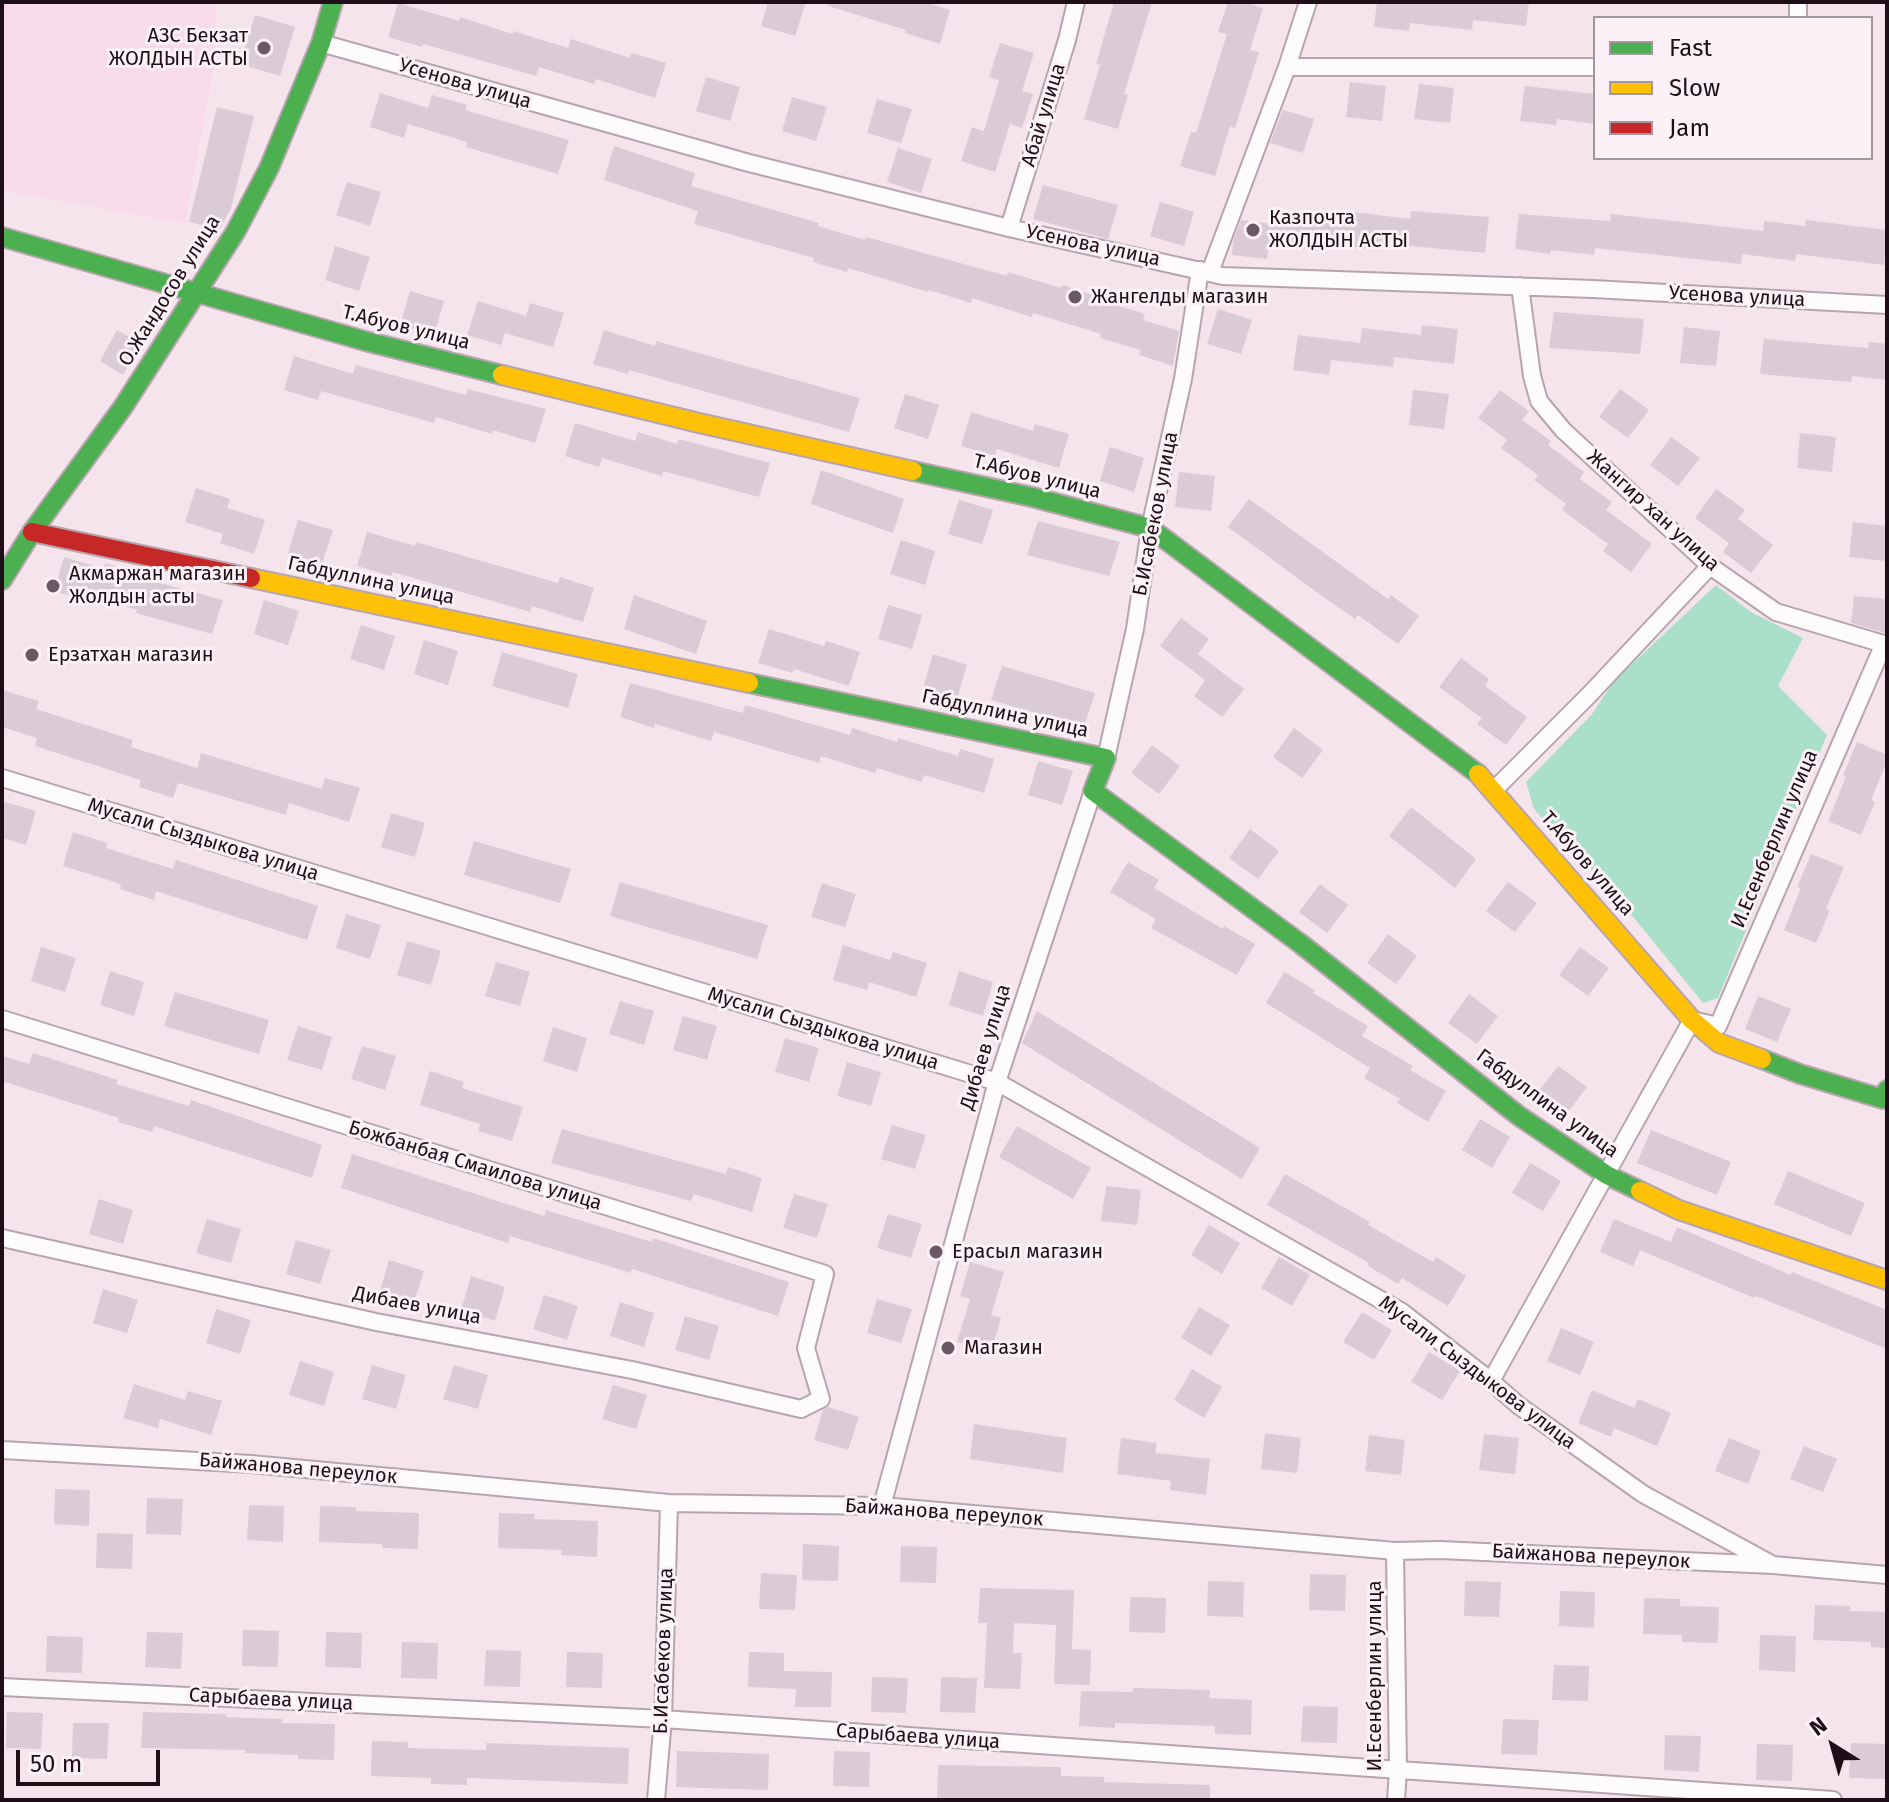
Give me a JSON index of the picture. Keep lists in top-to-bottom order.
{
  "streets": {
    "street": [
      "Усенова улица",
      "Абай улица",
      "О.Жандосов улица",
      "Т.Абуов улица",
      "Жангир хан улица",
      "Б.Исабеков улица",
      "Габдуллина улица",
      "И.Есенберлин улица",
      "Мусали Сыздыкова улица",
      "Дибаев улица",
      "Божбанбая Смаилова улица",
      "Байжанова переулок",
      "Сарыбаева улица"
    ]
  },
  "crossings": [
    ["Усенова улица", "Абай улица"],
    ["Усенова улица", "О.Жандосов улица"],
    ["Усенова улица", "Жангир хан улица"],
    ["Усенова улица", "Б.Исабеков улица"],
    ["О.Жандосов улица", "Т.Абуов улица"],
    ["О.Жандосов улица", "Габдуллина улица"],
    ["Т.Абуов улица", "Б.Исабеков улица"],
    ["Т.Абуов улица", "И.Есенберлин улица"],
    ["Жангир хан улица", "И.Есенберлин улица"],
    ["Б.Исабеков улица", "Габдуллина улица"],
    ["Б.Исабеков улица", "Байжанова переулок"],
    ["Б.Исабеков улица", "Сарыбаева улица"],
    ["Габдуллина улица", "Дибаев улица"],
    ["И.Есенберлин улица", "Байжанова переулок"],
    ["И.Есенберлин улица", "Сарыбаева улица"],
    ["Мусали Сыздыкова улица", "Дибаев улица"],
    ["Мусали Сыздыкова улица", "Байжанова переулок"],
    ["Дибаев улица", "Божбанбая Смаилова улица"],
    ["Дибаев улица", "Байжанова переулок"]
  ],
  "places": [
    "АЗС Бекзат ЖОЛДЫН АСТЫ",
    "Казпочта ЖОЛДЫН АСТЫ",
    "Жангелды магазин",
    "Акмаржан магазин Жолдын асты",
    "Ерзатхан магазин",
    "Ерасыл магазин",
    "Магазин"
  ],
  "legend": ["Fast", "Slow", "Jam"],
  "scale_bar": "50 m",
  "north": "top left"
}
